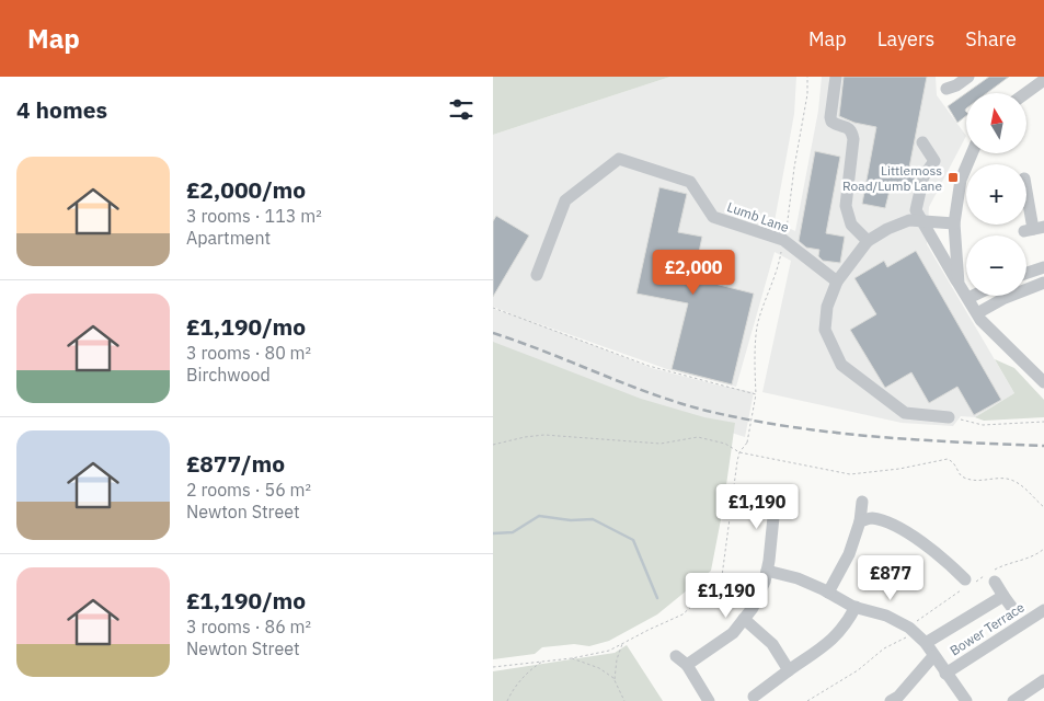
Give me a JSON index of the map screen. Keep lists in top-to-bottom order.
{
  "streets": {
    "street": ["Lumb Lane", "Bower Terrace"]
  },
  "places": {
    "transit": ["Littlemoss Road/Lumb Lane"]
  },
  "north": "top",
  "page": {
    "header": "Map",
    "nav": ["Map", "Layers", "Share"],
    "heading": "4 homes",
    "map_buttons": ["+", "−"],
    "list": [
      {
        "name": "£2,000/mo",
        "note": "3 rooms · 113 m² · Apartment"
      },
      {
        "name": "£1,190/mo",
        "note": "3 rooms · 80 m² · Birchwood"
      },
      {
        "name": "£877/mo",
        "note": "2 rooms · 56 m² · Newton Street"
      },
      {
        "name": "£1,190/mo",
        "note": "3 rooms · 86 m² · Newton Street"
      }
    ],
    "price": [
      "£2,000",
      "£1,190",
      "£877",
      "£1,190"
    ]
  }
}
